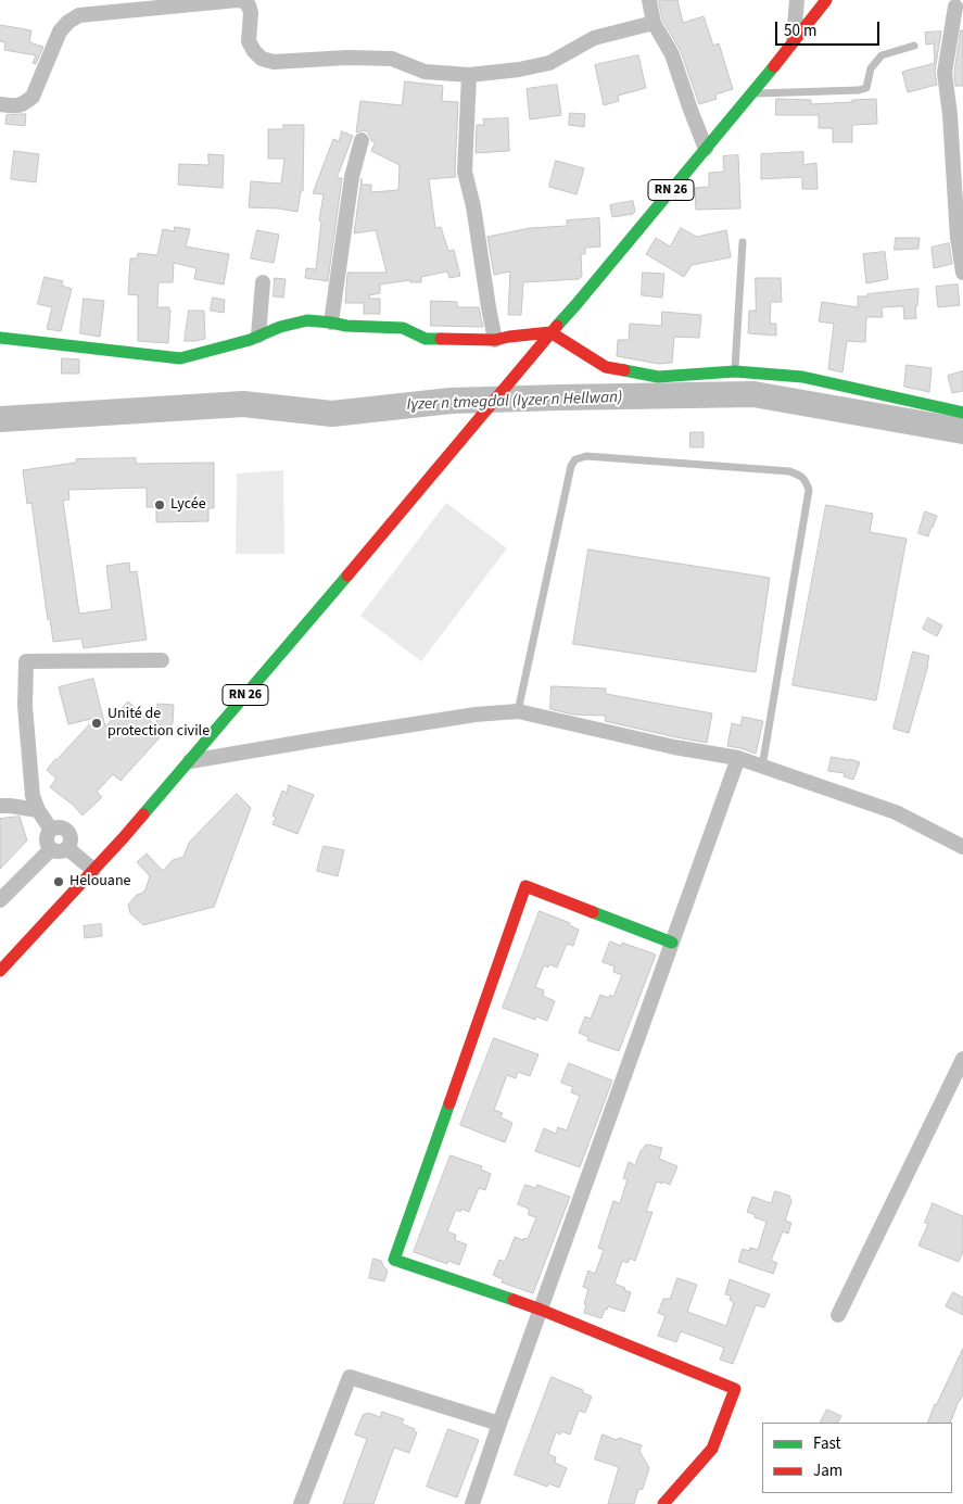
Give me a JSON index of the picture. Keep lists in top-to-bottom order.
{
  "streets": {
    "street": ["RN 26"]
  },
  "water": ["Iɣzer n tmegdal (Iɣzer n Hellwan)"],
  "places": ["Lycée", "Unité de protection civile", "Helouane"],
  "legend": ["Fast", "Jam"],
  "scale_bar": "50 m"
}
